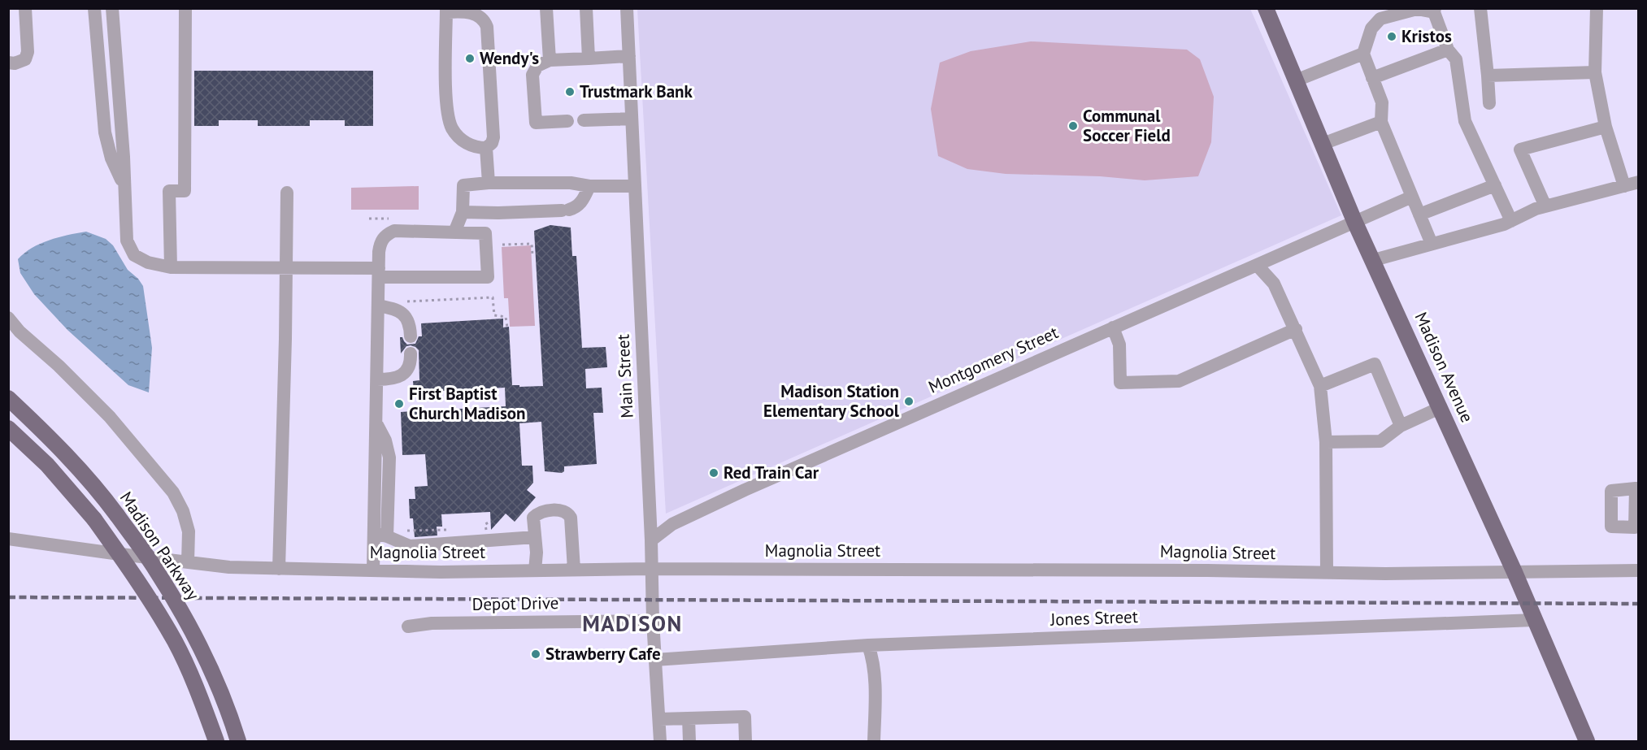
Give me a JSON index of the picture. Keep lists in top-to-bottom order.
{
  "streets": {
    "main road": ["Madison Avenue", "Madison Parkway"],
    "street": [
      "Montgomery Street",
      "Main Street",
      "Magnolia Street",
      "Depot Drive",
      "Jones Street"
    ]
  },
  "crossings": [
    ["Montgomery Street", "Madison Avenue"],
    ["Montgomery Street", "Main Street"],
    ["Madison Avenue", "Magnolia Street"],
    ["Madison Avenue", "Jones Street"],
    ["Main Street", "Magnolia Street"],
    ["Main Street", "Depot Drive"],
    ["Main Street", "Jones Street"]
  ],
  "districts": ["MADISON"],
  "places": [
    "Kristos",
    "Wendy's",
    "Trustmark Bank",
    "Communal Soccer Field",
    "Madison Station Elementary School",
    "First Baptist Church Madison",
    "Red Train Car",
    "Strawberry Cafe"
  ]
}
